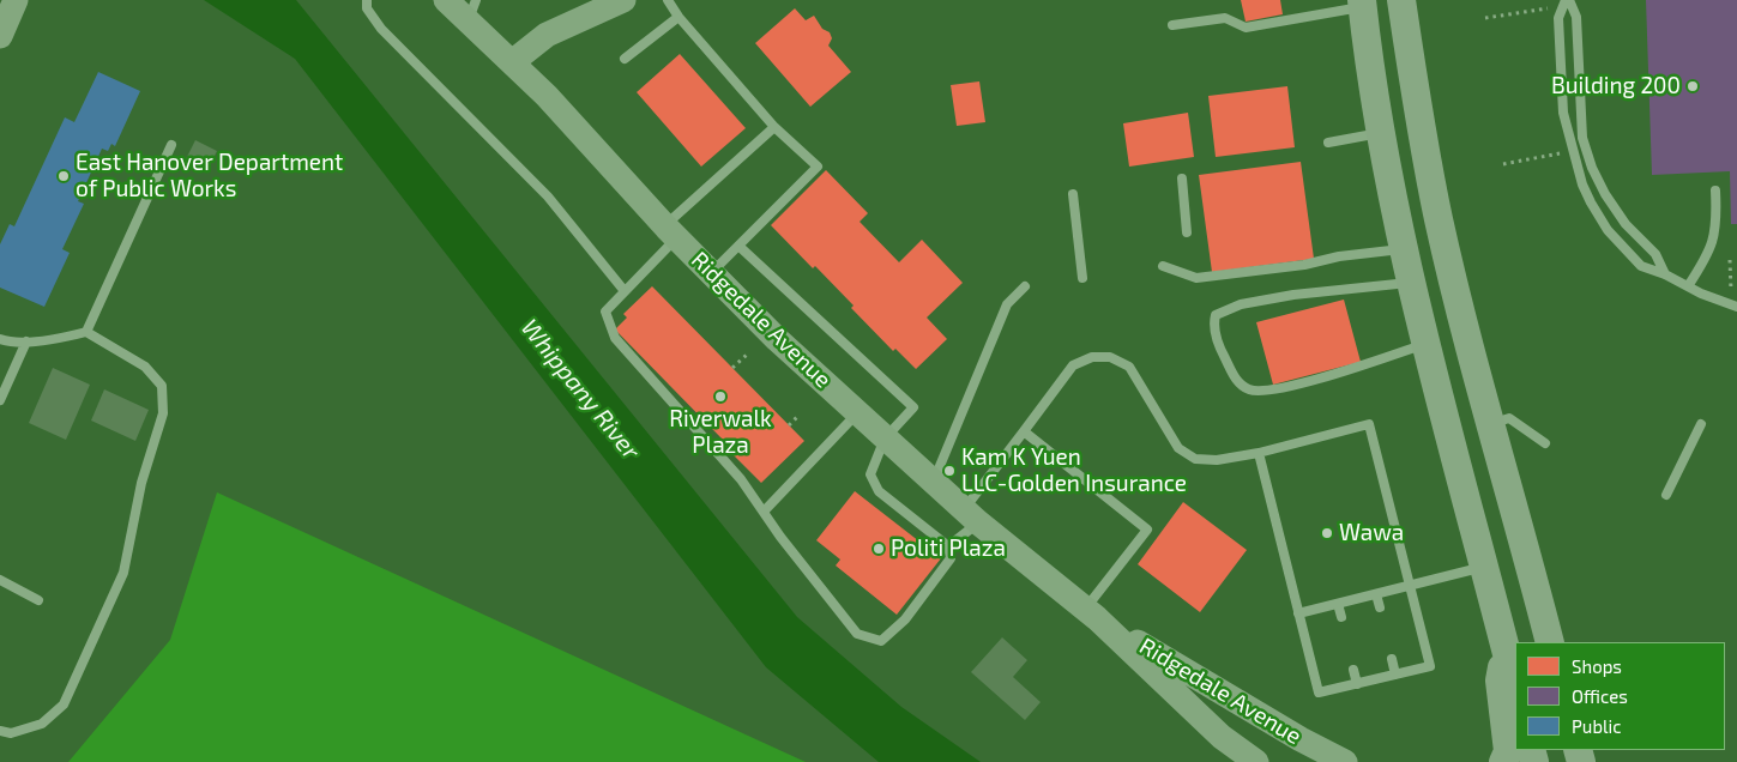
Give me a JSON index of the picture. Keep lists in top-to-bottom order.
{
  "streets": {
    "main road": ["Ridgedale Avenue"]
  },
  "water": ["Whippany River"],
  "places": [
    "Building 200",
    "East Hanover Department of Public Works",
    "Riverwalk Plaza",
    "Kam K Yuen LLC-Golden Insurance",
    "Wawa",
    "Politi Plaza"
  ],
  "legend": ["Shops", "Offices", "Public"]
}
